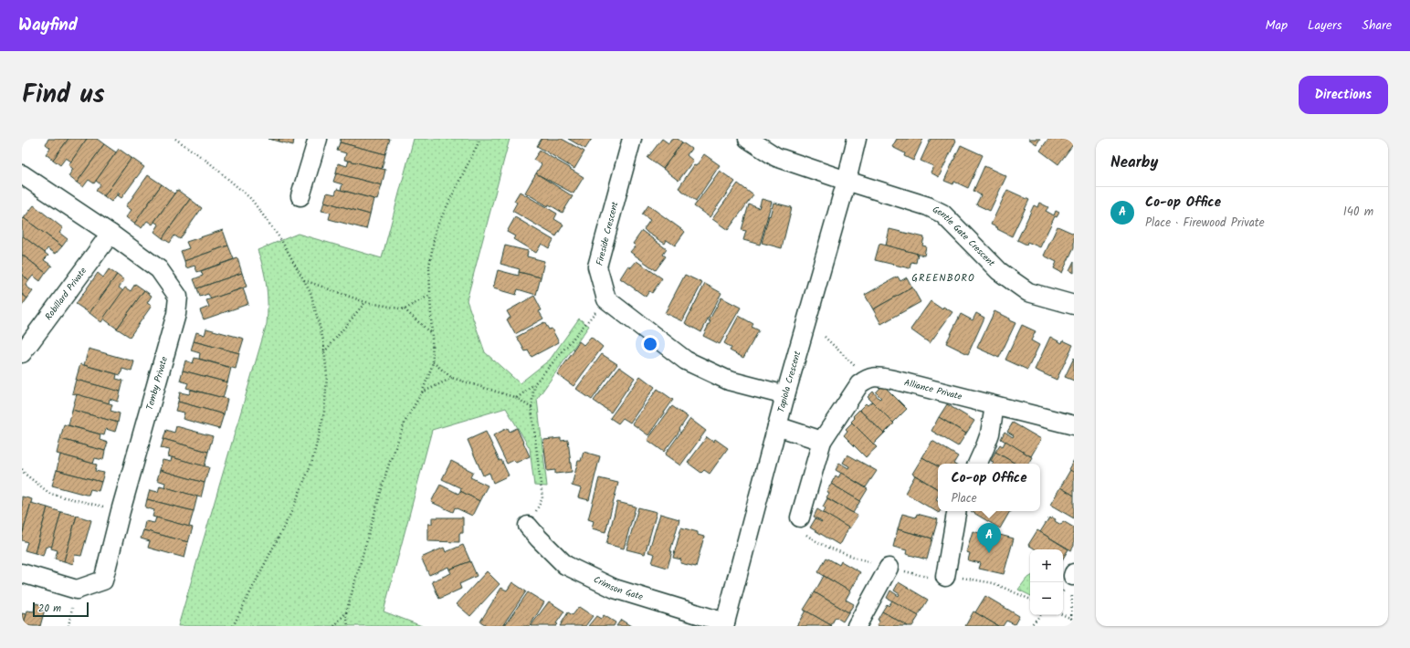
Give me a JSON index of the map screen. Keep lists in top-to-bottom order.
{
  "streets": {
    "street": [
      "Fireside Crescent",
      "Gentle Gate Crescent",
      "Robillard Private",
      "Tapiola Crescent",
      "Temby Private",
      "Alliance Private",
      "Crimson Gate"
    ]
  },
  "crossings": [
    ["Gentle Gate Crescent", "Tapiola Crescent"],
    ["Robillard Private", "Temby Private"],
    ["Tapiola Crescent", "Crimson Gate"]
  ],
  "districts": ["GREENBORO"],
  "scale_bar": "20 m",
  "page": {
    "header": "Wayfind",
    "nav": ["Map", "Layers", "Share"],
    "title": "Find us",
    "buttons": "Directions",
    "heading": "Nearby",
    "list": [
      {
        "mark": "A",
        "name": "Co-op Office",
        "note": "Place · Firewood Private",
        "value": "140 m"
      }
    ],
    "popup": ["Co-op Office", "Place"],
    "pins": "A",
    "map_buttons": ["+", "−"],
    "scale": "20 m"
  }
}
